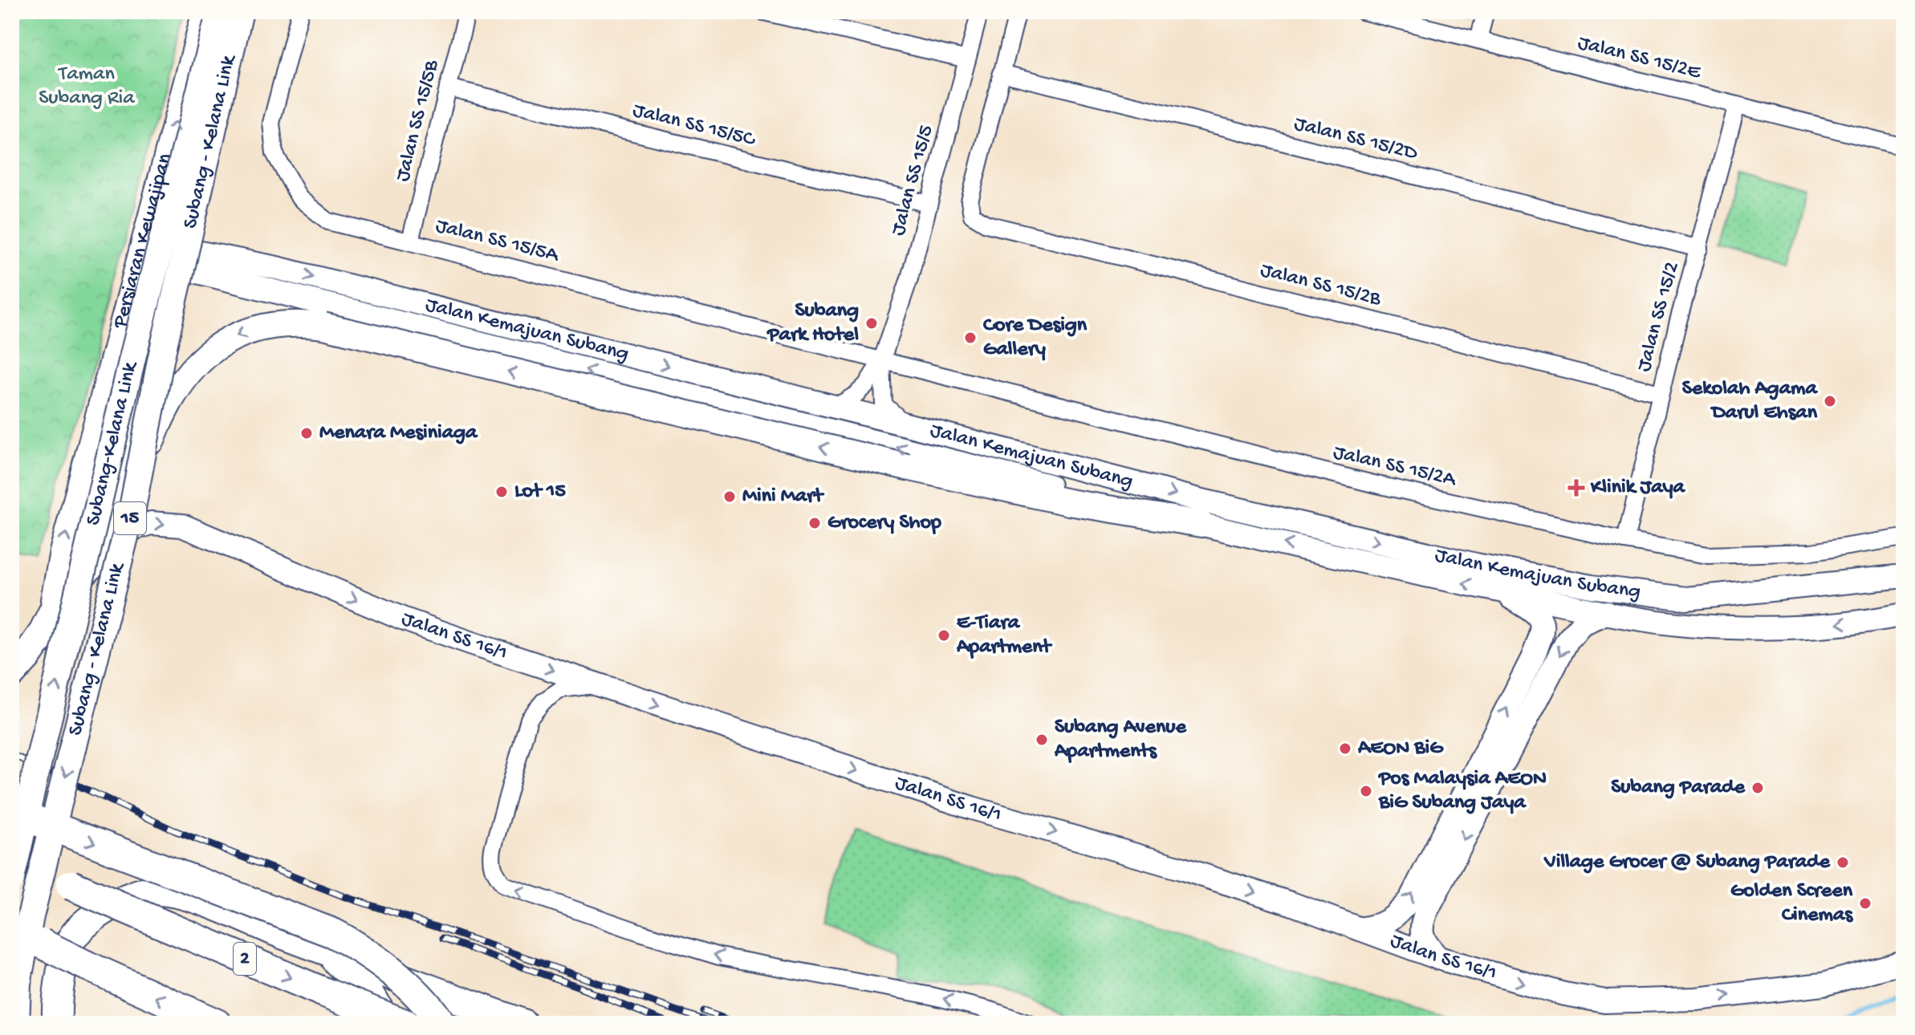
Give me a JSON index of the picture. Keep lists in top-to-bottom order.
{
  "streets": {
    "highway": ["2"],
    "main road": [
      "Subang - Kelana Link",
      "Persiaran Kewajipan",
      "Jalan Kemajuan Subang",
      "Subang-Kelana Link",
      "15",
      "Jalan SS 16/1"
    ],
    "street": [
      "Jalan SS 15/2E",
      "Jalan SS 15/5B",
      "Jalan SS 15/5C",
      "Jalan SS 15/2D",
      "Jalan SS 15/5",
      "Jalan SS 15/5A",
      "Jalan SS 15/2B",
      "Jalan SS 15/2",
      "Jalan SS 15/2A"
    ]
  },
  "crossings": [
    ["Jalan SS 15/2E", "Jalan SS 15/2"],
    ["Jalan SS 15/5B", "Jalan SS 15/5C"],
    ["Jalan SS 15/5B", "Jalan SS 15/5A"],
    ["Jalan SS 15/5C", "Jalan SS 15/5"],
    ["Jalan SS 15/2D", "Jalan SS 15/2B"],
    ["Jalan SS 15/2D", "Jalan SS 15/2"],
    ["Subang - Kelana Link", "Persiaran Kewajipan"],
    ["Jalan SS 15/5", "Jalan SS 15/5A"],
    ["Jalan SS 15/5", "Jalan Kemajuan Subang"],
    ["Jalan SS 15/5", "Jalan SS 15/2A"],
    ["Persiaran Kewajipan", "Jalan Kemajuan Subang"],
    ["Persiaran Kewajipan", "Jalan SS 16/1"],
    ["Jalan SS 15/5A", "Jalan SS 15/2A"],
    ["Jalan SS 15/2B", "Jalan SS 15/2"],
    ["Jalan SS 15/2", "Jalan SS 15/2A"]
  ],
  "one_way": ["Subang - Kelana Link", "Subang-Kelana Link", "Jalan SS 16/1"],
  "parks": ["Taman Subang Ria"],
  "places": {
    "other": [
      "Subang Park Hotel",
      "Core Design Gallery",
      "Sekolah Agama Darul Ehsan",
      "Menara Mesiniaga",
      "Lot 15",
      "Mini Mart",
      "Grocery Shop",
      "E-Tiara Apartment",
      "Subang Avenue Apartments",
      "AEON BiG",
      "Subang Parade",
      "Pos Malaysia AEON BiG Subang Jaya",
      "Village Grocer @ Subang Parade",
      "Golden Screen Cinemas"
    ],
    "health": ["Klinik Jaya"]
  }
}
